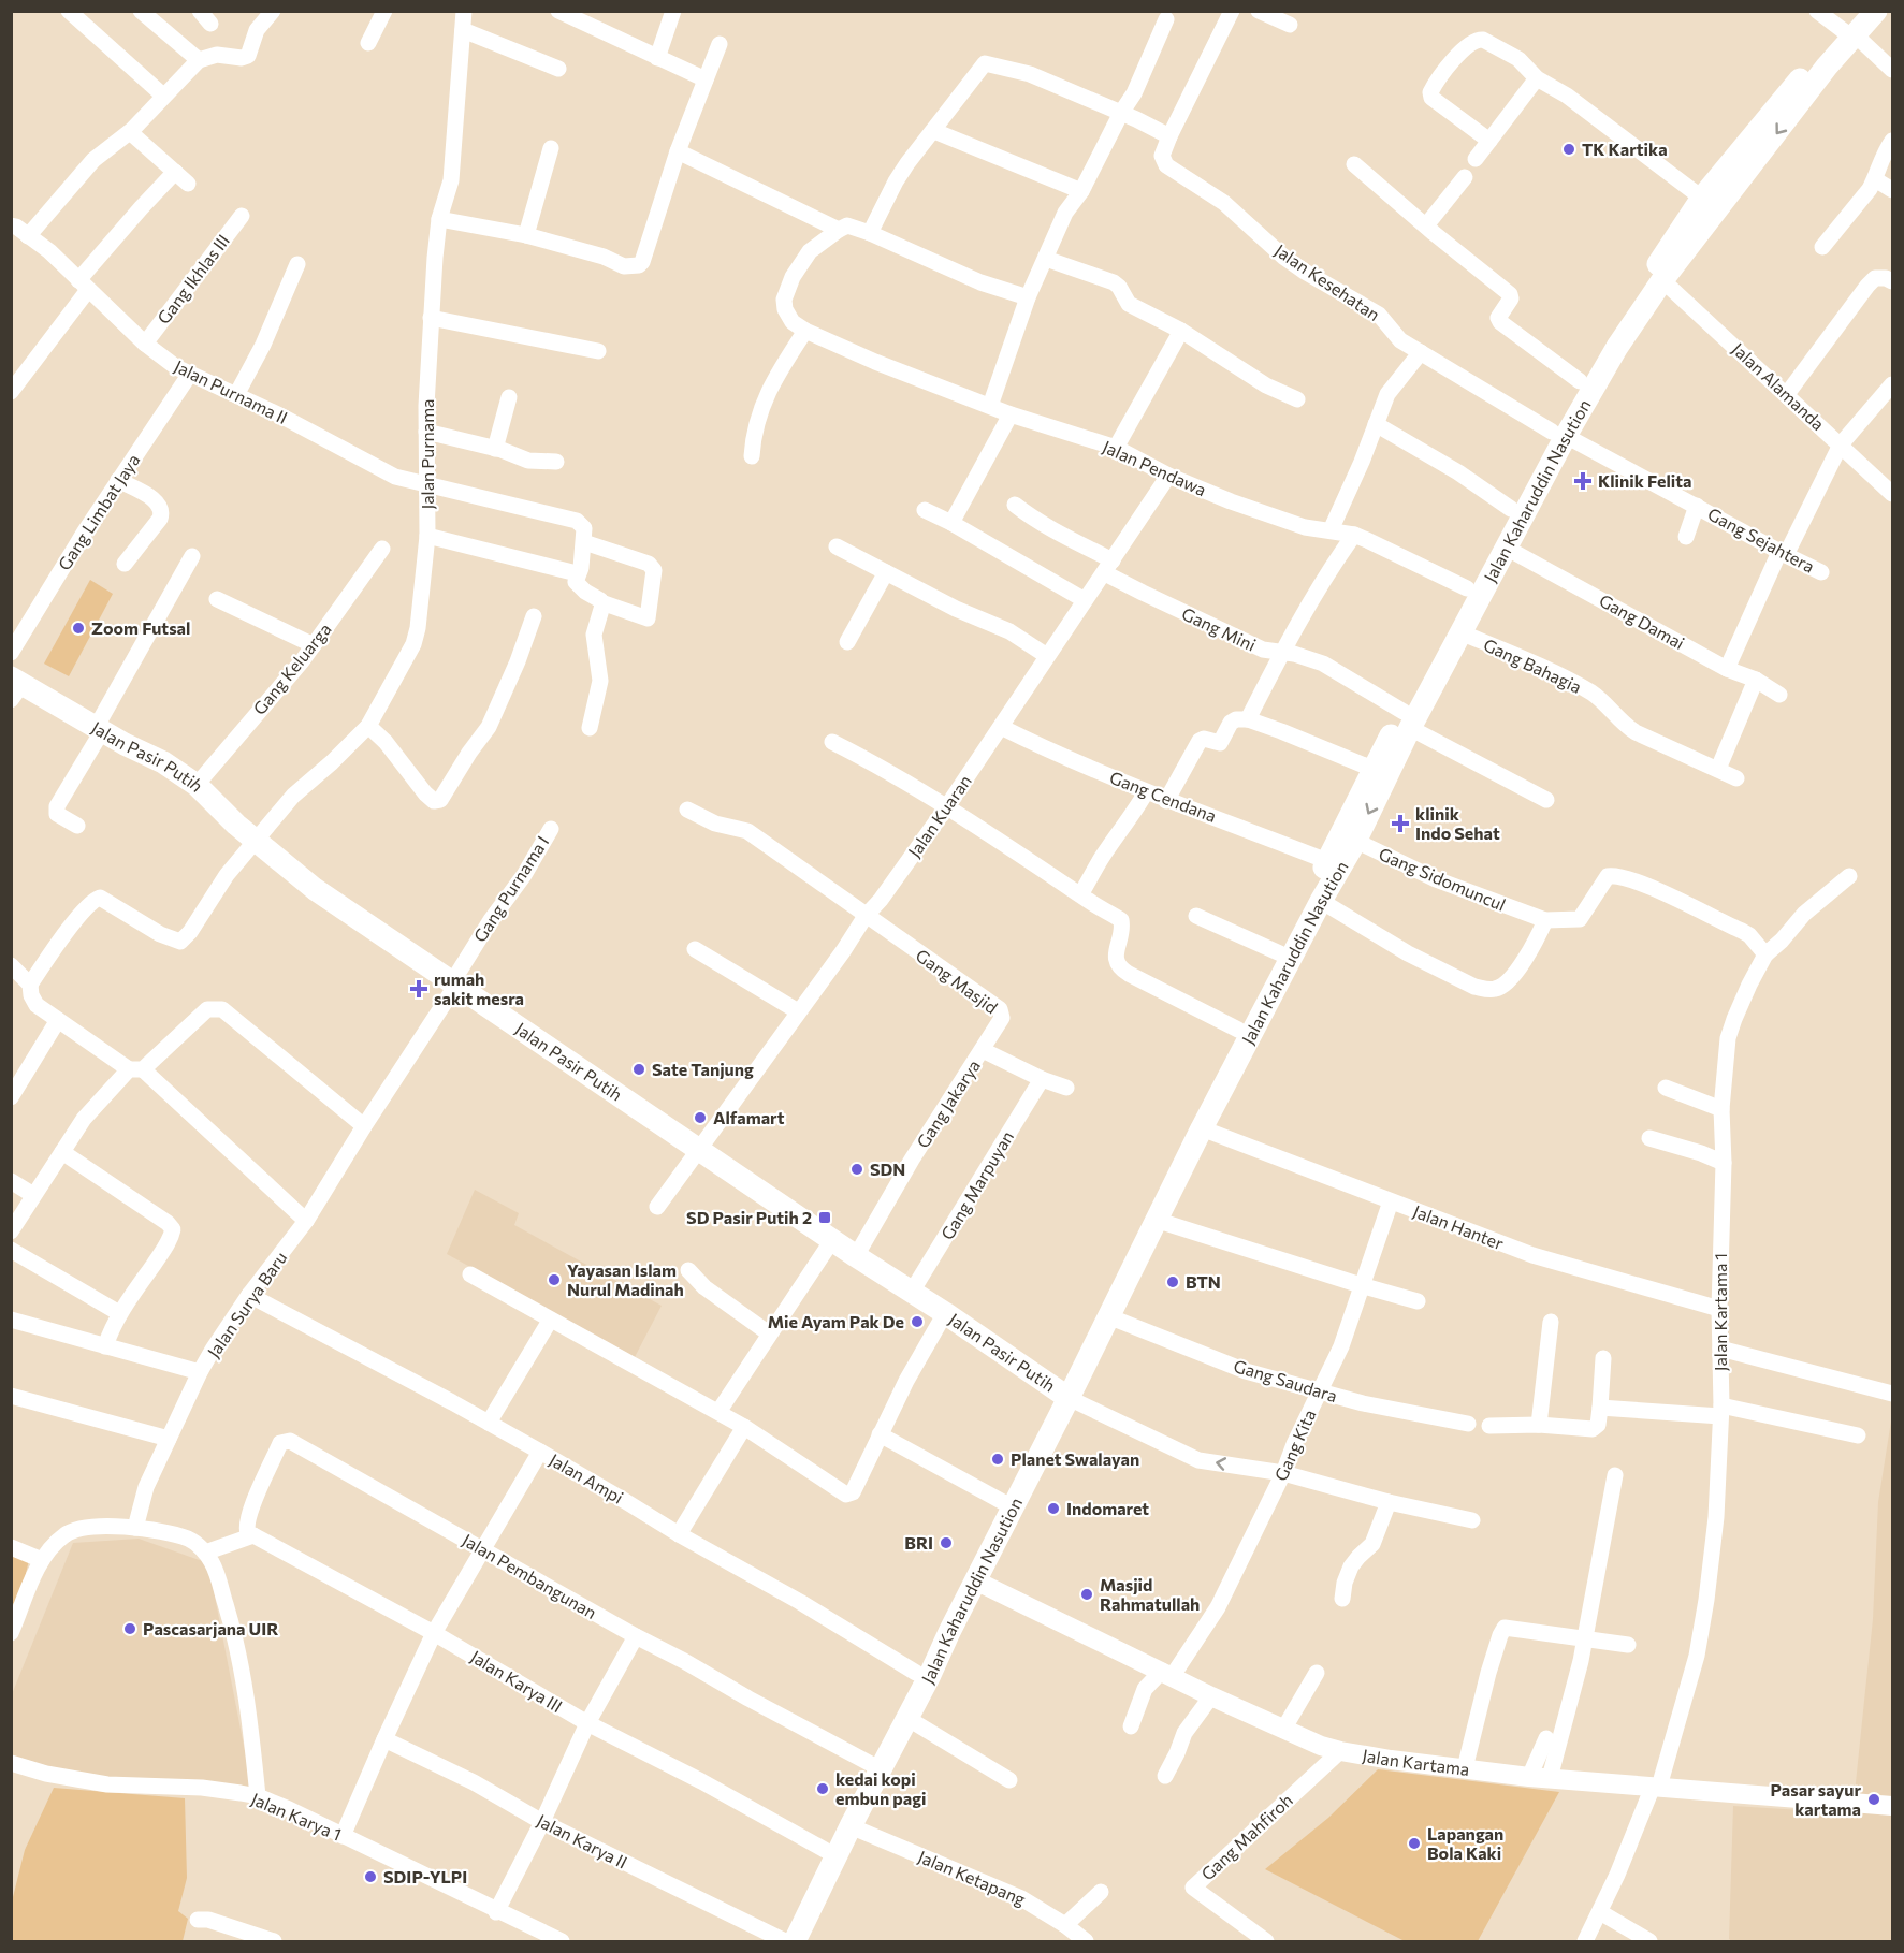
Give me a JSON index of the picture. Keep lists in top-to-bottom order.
{
  "streets": {
    "highway": ["Jalan Kaharuddin Nasution", "Jalan Pasir Putih"],
    "main road": ["Jalan Kartama"],
    "street": [
      "Gang Ikhlas III",
      "Jalan Kesehatan",
      "Jalan Alamanda",
      "Jalan Purnama II",
      "Jalan Purnama",
      "Jalan Pendawa",
      "Gang Limbat Jaya",
      "Gang Sejahtera",
      "Gang Damai",
      "Gang Mini",
      "Gang Bahagia",
      "Gang Keluarga",
      "Gang Cendana",
      "Jalan Kuaran",
      "Gang Sidomuncul",
      "Gang Purnama I",
      "Gang Masjid",
      "Gang Jakarya",
      "Gang Marpuyan",
      "Jalan Hanter",
      "Jalan Surya Baru",
      "Jalan Kartama 1",
      "Gang Saudara",
      "Gang Kita",
      "Jalan Ampi",
      "Jalan Pembangunan",
      "Jalan Karya III",
      "Jalan Karya 1",
      "Gang Mahfiroh",
      "Jalan Karya II",
      "Jalan Ketapang"
    ]
  },
  "crossings": [
    ["Gang Ikhlas III", "Jalan Purnama II"],
    ["Jalan Kesehatan", "Jalan Kaharuddin Nasution"],
    ["Jalan Kesehatan", "Gang Sejahtera"],
    ["Jalan Alamanda", "Jalan Kaharuddin Nasution"],
    ["Jalan Purnama II", "Jalan Purnama"],
    ["Jalan Purnama II", "Gang Limbat Jaya"],
    ["Jalan Purnama", "Jalan Pasir Putih"],
    ["Jalan Pendawa", "Jalan Kaharuddin Nasution"],
    ["Jalan Pendawa", "Jalan Kuaran"],
    ["Jalan Kaharuddin Nasution", "Gang Sejahtera"],
    ["Jalan Kaharuddin Nasution", "Gang Damai"],
    ["Jalan Kaharuddin Nasution", "Gang Mini"],
    ["Jalan Kaharuddin Nasution", "Gang Bahagia"],
    ["Jalan Kaharuddin Nasution", "Jalan Pasir Putih"],
    ["Jalan Kaharuddin Nasution", "Gang Cendana"],
    ["Jalan Kaharuddin Nasution", "Gang Sidomuncul"],
    ["Jalan Kaharuddin Nasution", "Jalan Hanter"],
    ["Jalan Kaharuddin Nasution", "Gang Saudara"],
    ["Jalan Kaharuddin Nasution", "Jalan Ampi"],
    ["Jalan Kaharuddin Nasution", "Jalan Pembangunan"],
    ["Jalan Kaharuddin Nasution", "Jalan Karya III"],
    ["Jalan Kaharuddin Nasution", "Jalan Kartama"],
    ["Jalan Kaharuddin Nasution", "Jalan Karya II"],
    ["Jalan Kaharuddin Nasution", "Jalan Ketapang"],
    ["Gang Mini", "Jalan Kuaran"],
    ["Gang Keluarga", "Jalan Pasir Putih"],
    ["Jalan Pasir Putih", "Jalan Kuaran"],
    ["Jalan Pasir Putih", "Gang Purnama I"],
    ["Jalan Pasir Putih", "Gang Jakarya"],
    ["Jalan Pasir Putih", "Gang Marpuyan"],
    ["Jalan Pasir Putih", "Jalan Surya Baru"],
    ["Gang Cendana", "Jalan Kuaran"],
    ["Jalan Kuaran", "Gang Masjid"],
    ["Gang Purnama I", "Jalan Surya Baru"],
    ["Gang Masjid", "Gang Jakarya"],
    ["Jalan Hanter", "Jalan Kartama 1"],
    ["Jalan Hanter", "Gang Kita"],
    ["Jalan Surya Baru", "Jalan Ampi"],
    ["Jalan Kartama 1", "Jalan Kartama"],
    ["Gang Saudara", "Gang Kita"],
    ["Gang Kita", "Jalan Kartama"],
    ["Jalan Pembangunan", "Jalan Karya III"],
    ["Jalan Kartama", "Gang Mahfiroh"]
  ],
  "places": {
    "other": [
      "TK Kartika",
      "Zoom Futsal",
      "Sate Tanjung",
      "Alfamart",
      "SDN",
      "Yayasan Islam Nurul Madinah",
      "BTN",
      "Mie Ayam Pak De",
      "Planet Swalayan",
      "Indomaret",
      "BRI",
      "Masjid Rahmatullah",
      "Pascasarjana UIR",
      "kedai kopi embun pagi",
      "Pasar sayur kartama",
      "Lapangan Bola Kaki",
      "SDIP-YLPI"
    ],
    "health": ["Klinik Felita", "klinik Indo Sehat", "rumah sakit mesra"],
    "transit": ["SD Pasir Putih 2"]
  }
}
